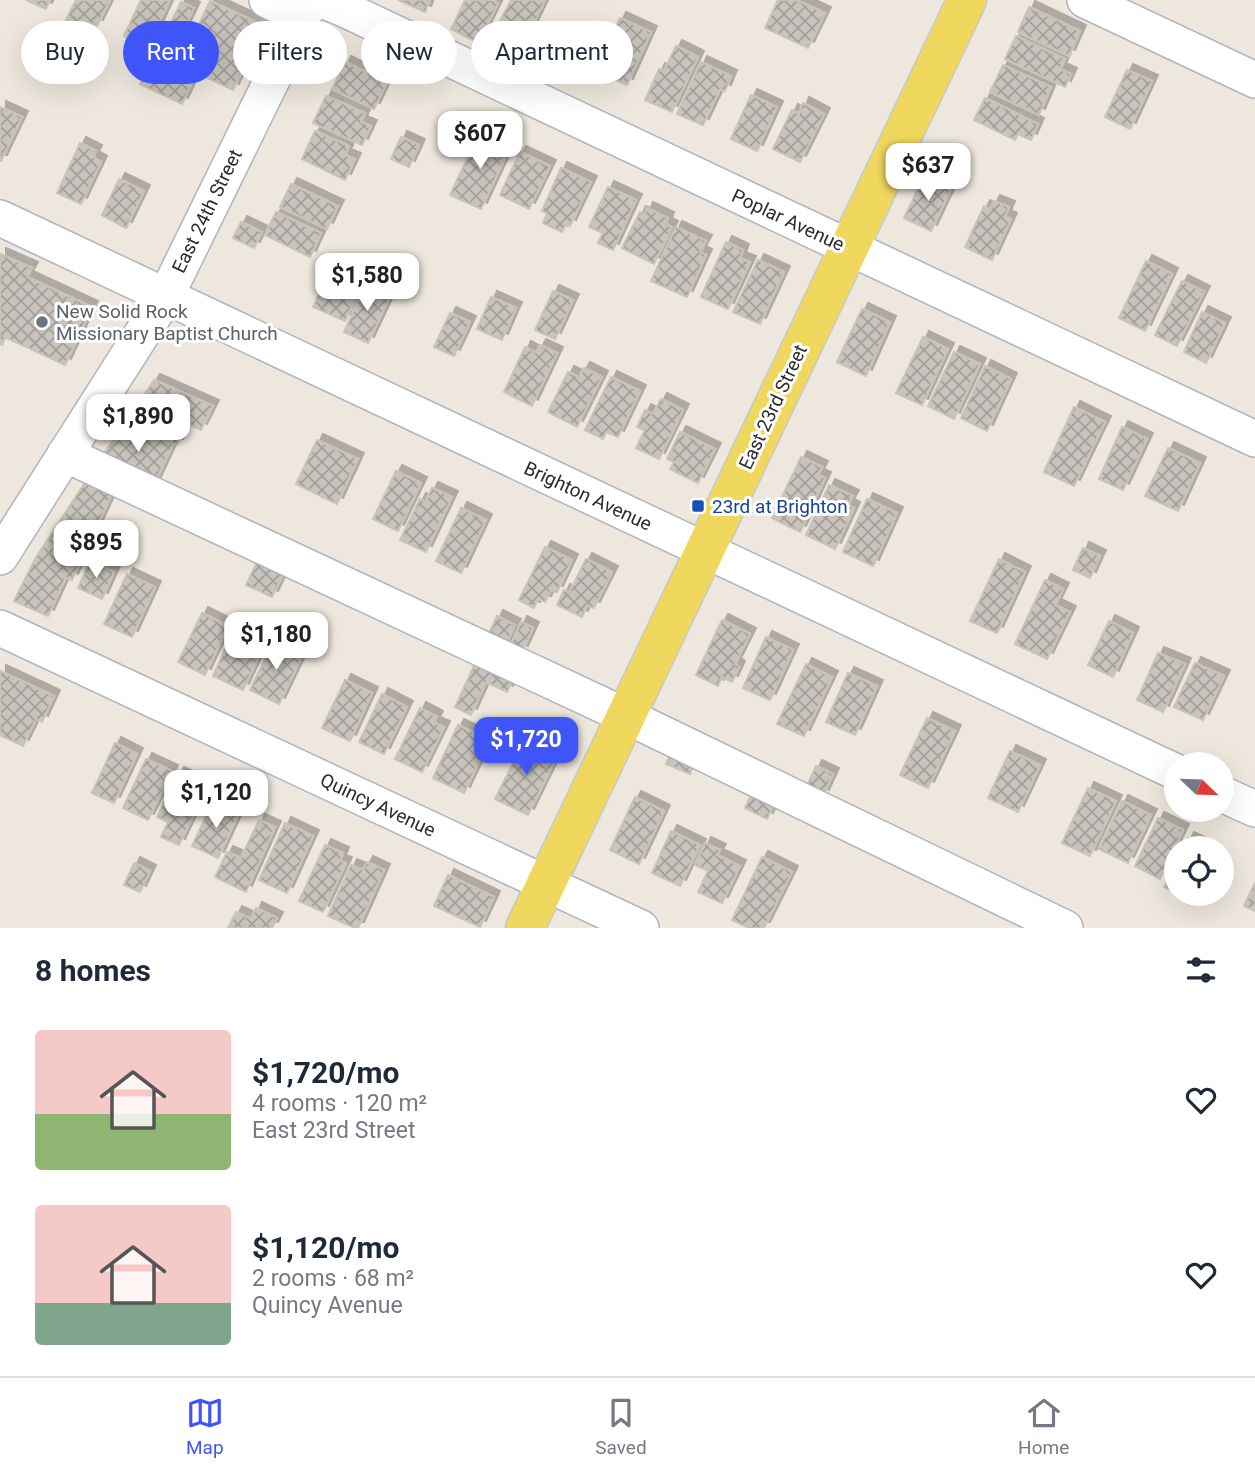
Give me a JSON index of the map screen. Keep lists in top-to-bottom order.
{
  "streets": {
    "main road": ["East 23rd Street"],
    "street": [
      "East 24th Street",
      "Poplar Avenue",
      "Brighton Avenue",
      "Quincy Avenue"
    ]
  },
  "crossings": [
    ["East 24th Street", "Poplar Avenue"],
    ["East 24th Street", "Brighton Avenue"],
    ["Poplar Avenue", "East 23rd Street"],
    ["East 23rd Street", "Brighton Avenue"],
    ["East 23rd Street", "Quincy Avenue"]
  ],
  "places": {
    "other": ["New Solid Rock Missionary Baptist Church"],
    "transit": ["23rd at Brighton"]
  },
  "north": "bottom right",
  "page": {
    "chip": [
      "Buy",
      "Rent",
      "Filters",
      "New",
      "Apartment"
    ],
    "price": [
      "$607",
      "$637",
      "$1,580",
      "$1,890",
      "$895",
      "$1,180",
      "$1,720",
      "$1,120"
    ],
    "heading": "8 homes",
    "list": [
      {
        "name": "$1,720/mo",
        "note": "4 rooms · 120 m² · East 23rd Street"
      },
      {
        "name": "$1,120/mo",
        "note": "2 rooms · 68 m² · Quincy Avenue"
      }
    ],
    "tabs": ["Map", "Saved", "Home"]
  }
}
